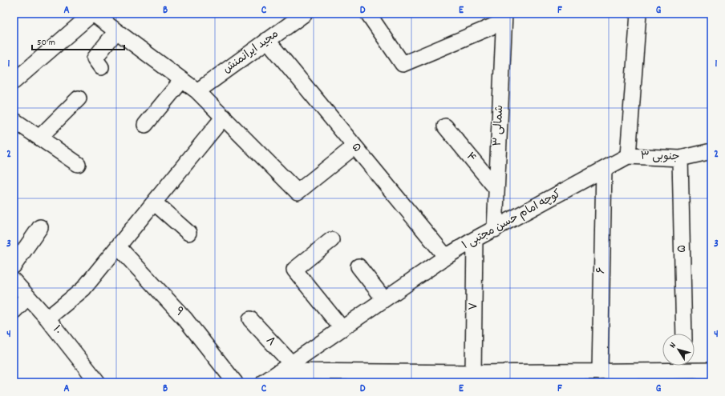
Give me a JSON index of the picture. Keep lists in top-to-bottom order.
{
  "streets": {
    "street": [
      "مجید ایرانمنش",
      "۳ شمالی",
      "۵",
      "۳ جنوبی",
      "۴",
      "کوچه امام حسن مجتبی ۱",
      "۶",
      "۷",
      "۹",
      "۱۰",
      "۸"
    ]
  },
  "crossings": [
    ["مجید ایرانمنش", "۵"],
    ["۳ شمالی", "۴"],
    ["۳ شمالی", "کوچه امام حسن مجتبی ۱"],
    ["۵", "۳ جنوبی"],
    ["۵", "کوچه امام حسن مجتبی ۱"],
    ["۳ جنوبی", "کوچه امام حسن مجتبی ۱"],
    ["کوچه امام حسن مجتبی ۱", "۶"],
    ["کوچه امام حسن مجتبی ۱", "۷"],
    ["کوچه امام حسن مجتبی ۱", "۸"]
  ],
  "scale_bar": "50 m",
  "north": "top left",
  "grid": {
    "columns": [
      "A",
      "B",
      "C",
      "D",
      "E",
      "F",
      "G"
    ],
    "rows": [
      "1",
      "2",
      "3",
      "4"
    ]
  }
}
